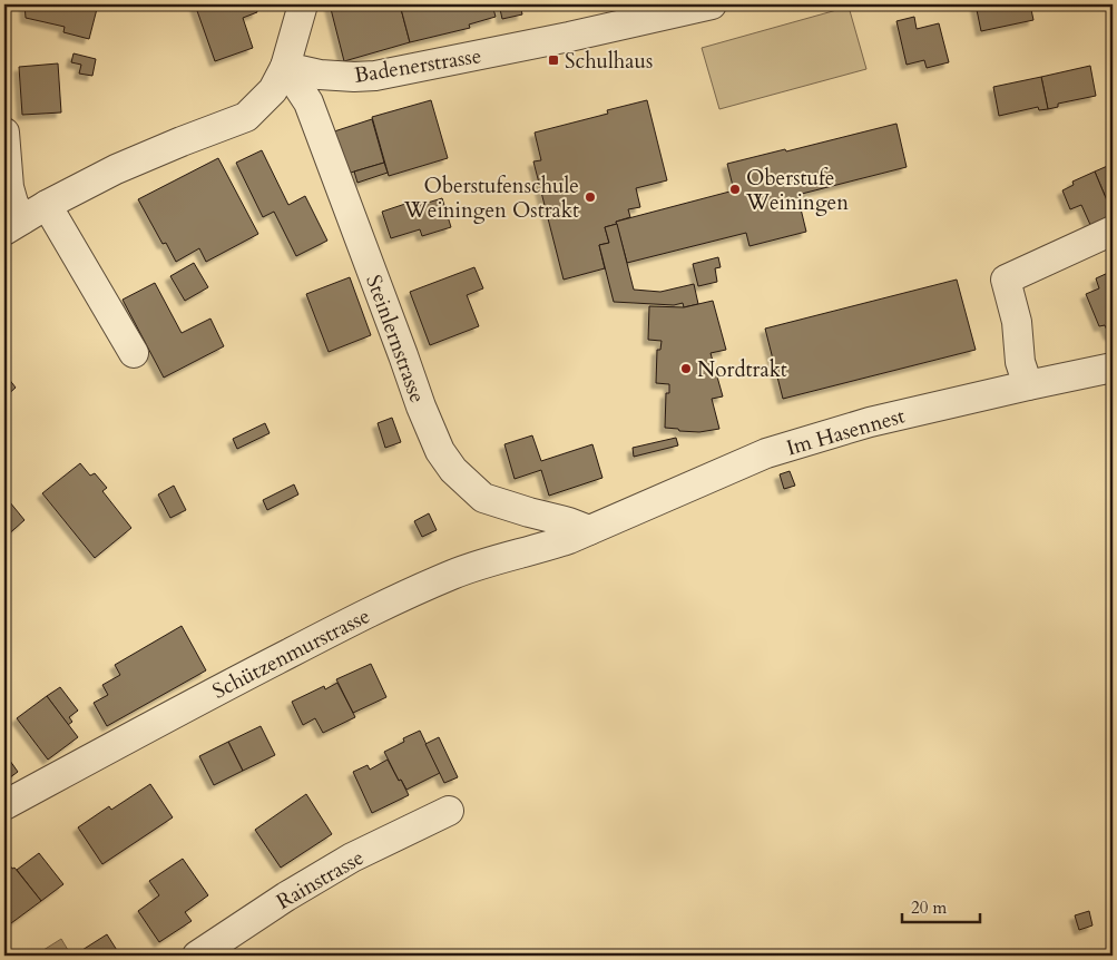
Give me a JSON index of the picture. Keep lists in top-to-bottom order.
{
  "streets": {
    "street": [
      "Badenerstrasse",
      "Steinlernstrasse",
      "Im Hasennest",
      "Schützenmurstrasse",
      "Rainstrasse"
    ]
  },
  "crossings": [
    ["Badenerstrasse", "Steinlernstrasse"],
    ["Steinlernstrasse", "Im Hasennest"],
    ["Steinlernstrasse", "Schützenmurstrasse"],
    ["Im Hasennest", "Schützenmurstrasse"]
  ],
  "places": {
    "transit": ["Schulhaus"],
    "other": ["Oberstufe Weiningen", "Oberstufenschule Weiningen Ostrakt", "Nordtrakt"]
  },
  "scale_bar": "20 m"
}
